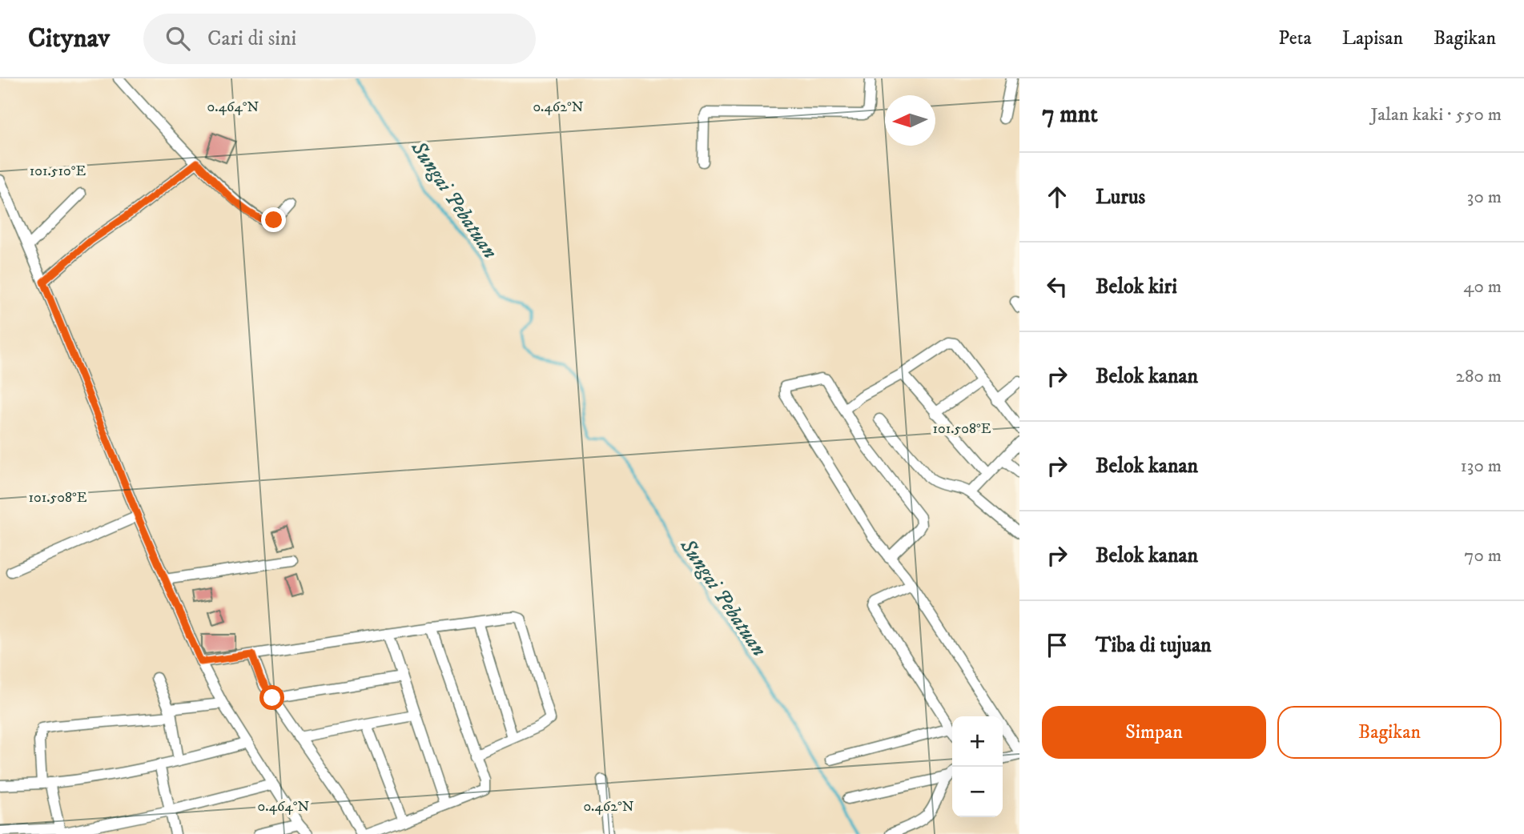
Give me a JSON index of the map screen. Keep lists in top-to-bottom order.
{
  "water": ["Sungai Pebatuan"],
  "north": "left",
  "page": {
    "header": "Citynav",
    "search": "Cari di sini",
    "nav": ["Peta", "Lapisan", "Bagikan"],
    "heading": ["7 mnt", "Jalan kaki · 550 m"],
    "list": [
      ["Lurus", "30 m"],
      ["Belok kiri", "40 m"],
      ["Belok kanan", "280 m"],
      ["Belok kanan", "130 m"],
      ["Belok kanan", "70 m"],
      "Tiba di tujuan"
    ],
    "buttons": ["Simpan", "Bagikan"],
    "map_buttons": ["+", "−"]
  },
  "coordinates": [
    "0.464°N",
    "0.462°N",
    "101.510°E",
    "101.508°E"
  ]
}
